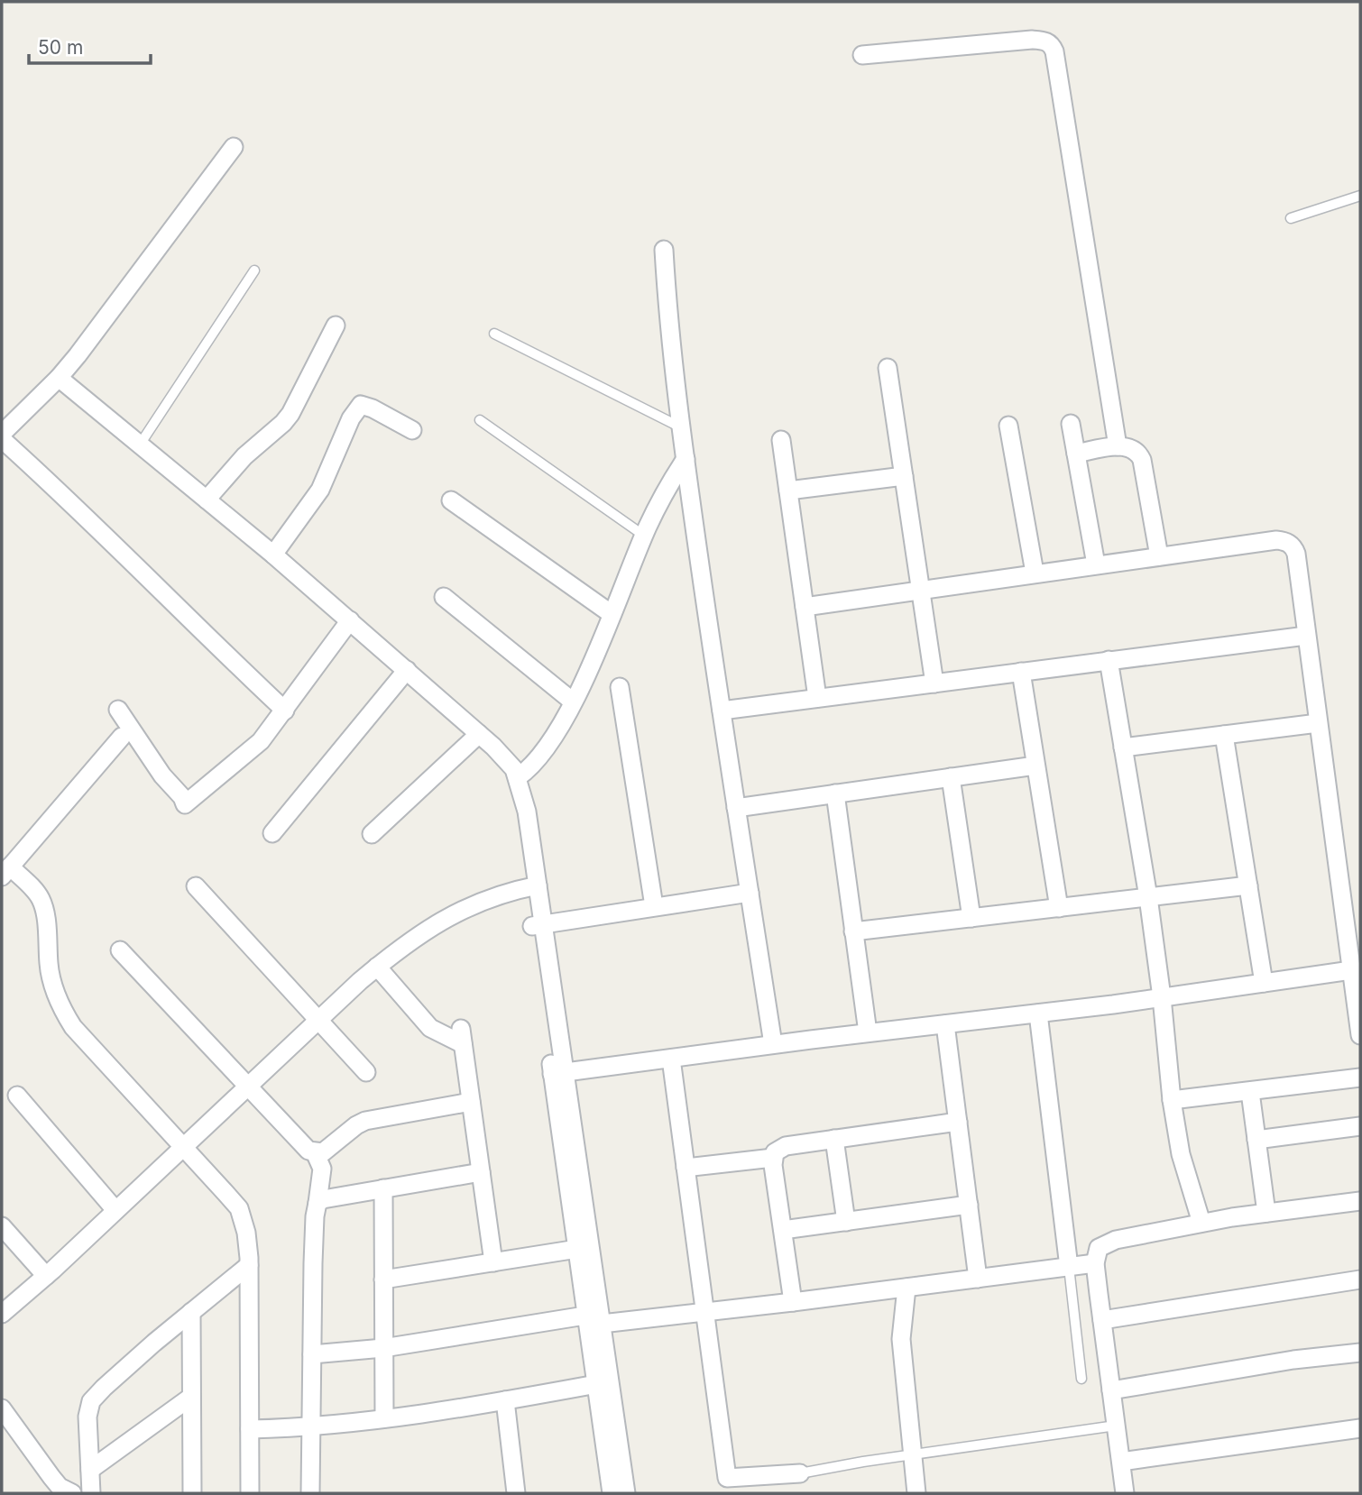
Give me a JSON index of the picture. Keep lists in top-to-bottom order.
{
  "scale_bar": "50 m"
}
